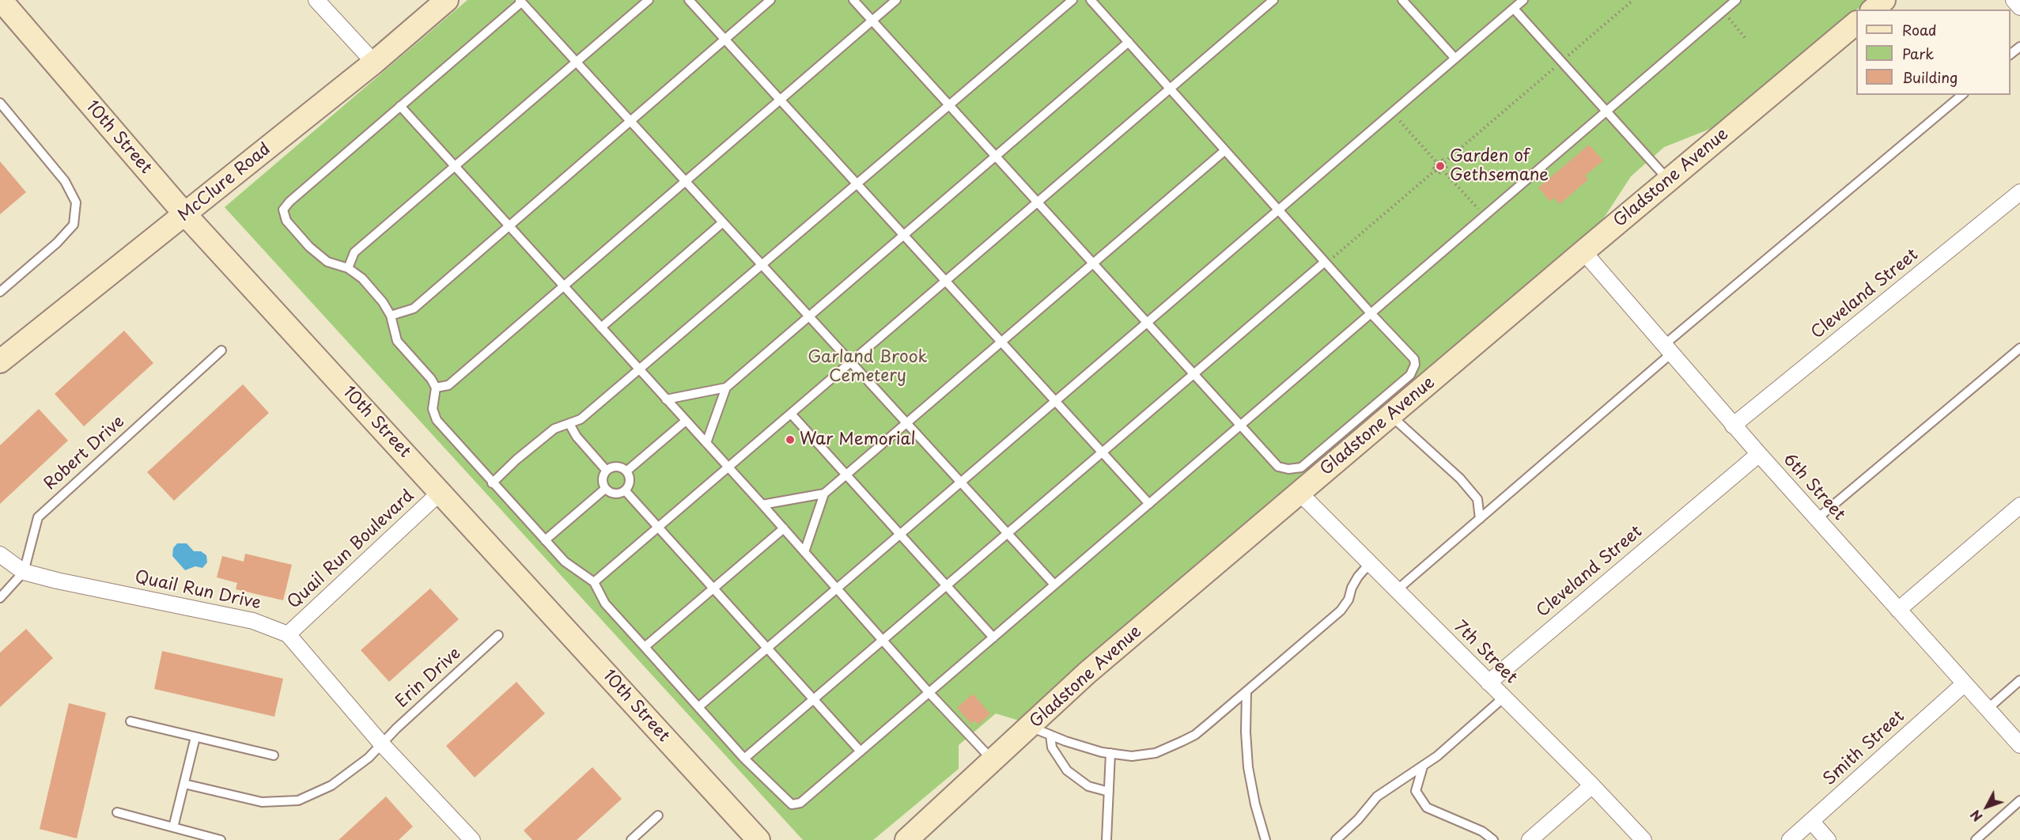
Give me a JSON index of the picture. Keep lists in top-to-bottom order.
{
  "streets": {
    "street": [
      "10th Street",
      "Gladstone Avenue",
      "McClure Road",
      "Cleveland Street",
      "6th Street",
      "Quail Run Boulevard",
      "Quail Run Drive",
      "7th Street",
      "Smith Street"
    ],
    "lane": ["Robert Drive", "Erin Drive"]
  },
  "crossings": [
    ["10th Street", "McClure Road"],
    ["10th Street", "Quail Run Boulevard"],
    ["Gladstone Avenue", "6th Street"],
    ["Gladstone Avenue", "7th Street"],
    ["Cleveland Street", "6th Street"],
    ["Cleveland Street", "7th Street"],
    ["Robert Drive", "Quail Run Drive"],
    ["6th Street", "Smith Street"],
    ["Quail Run Boulevard", "Quail Run Drive"],
    ["Quail Run Drive", "Erin Drive"]
  ],
  "parks": ["Garland Brook Cemetery"],
  "places": ["Garden of Gethsemane", "War Memorial"],
  "legend": ["Road", "Park", "Building"],
  "north": "bottom left"
}
